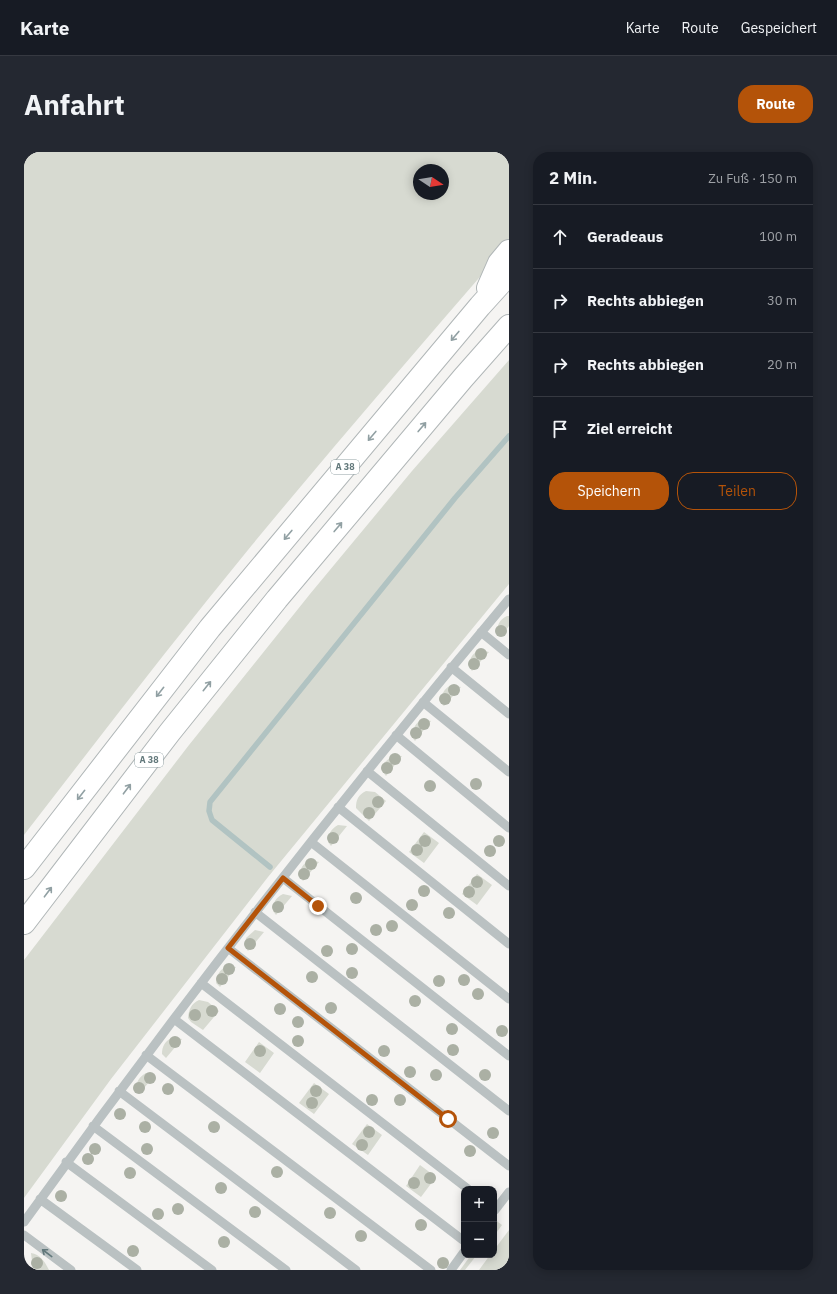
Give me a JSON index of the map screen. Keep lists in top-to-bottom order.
{
  "streets": {
    "highway": ["A 38"]
  },
  "north": "right",
  "page": {
    "header": "Karte",
    "nav": ["Karte", "Route", "Gespeichert"],
    "buttons": [
      "Route",
      ["Speichern", "Teilen"]
    ],
    "title": "Anfahrt",
    "heading": ["2 Min.", "Zu Fuß · 150 m"],
    "list": [
      ["Geradeaus", "100 m"],
      ["Rechts abbiegen", "30 m"],
      ["Rechts abbiegen", "20 m"],
      "Ziel erreicht"
    ],
    "map_buttons": ["+", "−"]
  }
}
